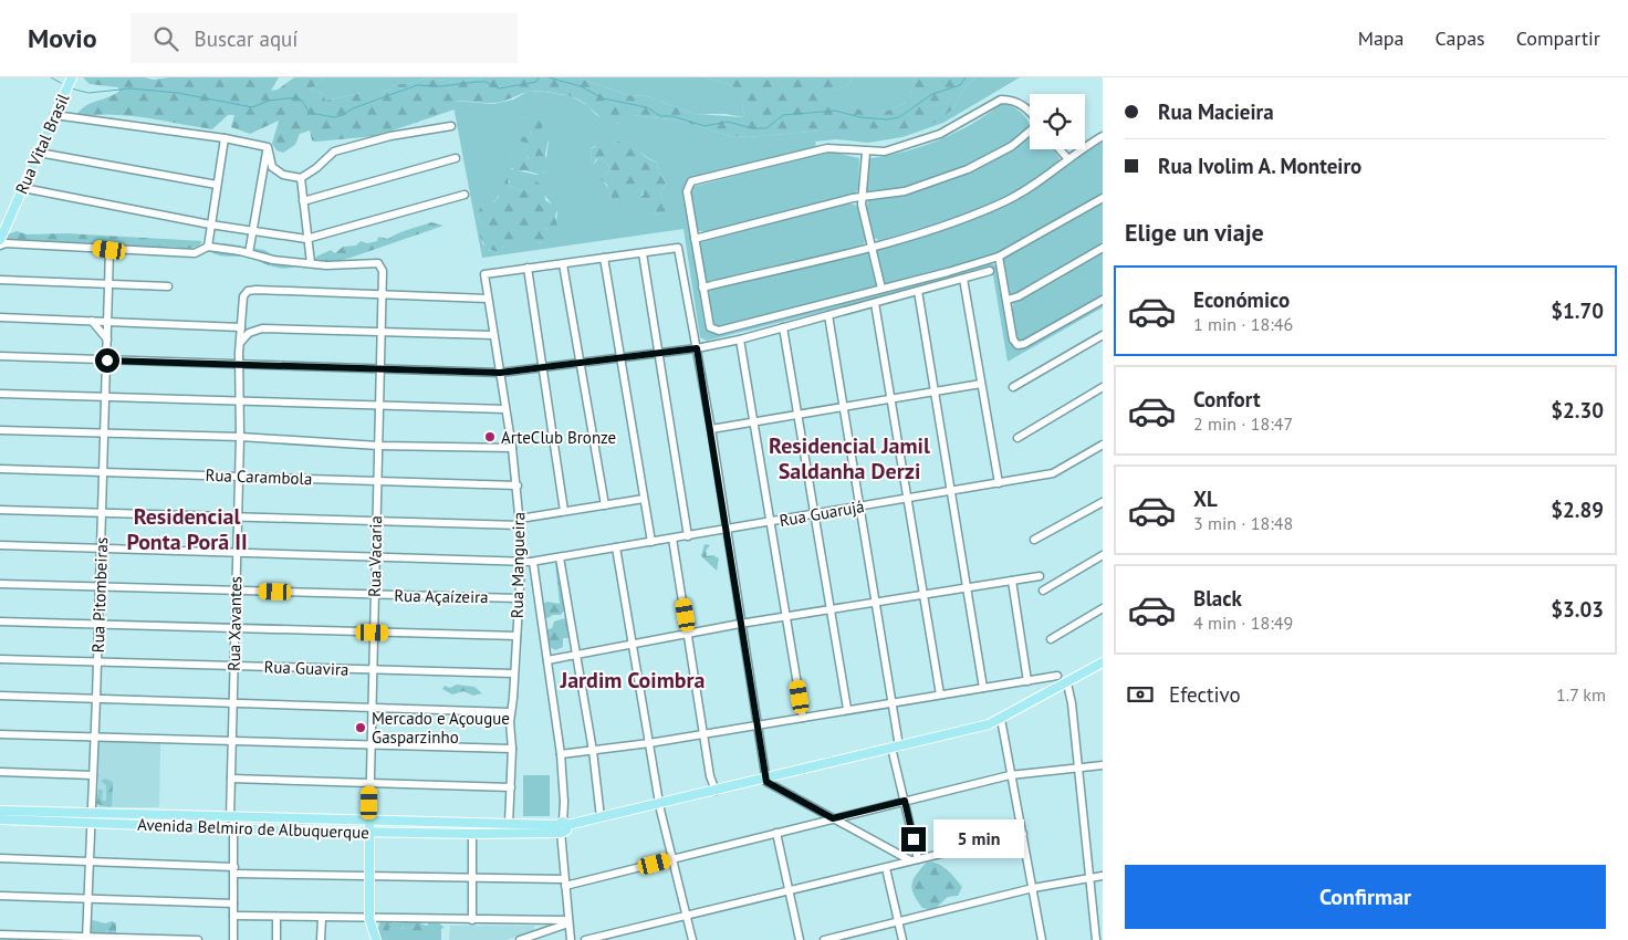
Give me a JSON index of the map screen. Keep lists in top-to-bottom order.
{
  "streets": {
    "main road": ["Rua Vital Brasil", "Rua Vacaria", "Avenida Belmiro de Albuquerque"],
    "street": [
      "Rua Carambola",
      "Rua Guarujá",
      "Rua Mangueira",
      "Rua Pitombeiras",
      "Rua Açaízeira",
      "Rua Xavantes",
      "Rua Guavira"
    ]
  },
  "crossings": [
    ["Rua Carambola", "Rua Vacaria"],
    ["Rua Carambola", "Rua Mangueira"],
    ["Rua Carambola", "Rua Pitombeiras"],
    ["Rua Carambola", "Rua Xavantes"],
    ["Rua Guarujá", "Rua Vacaria"],
    ["Rua Guarujá", "Rua Mangueira"],
    ["Rua Guarujá", "Rua Pitombeiras"],
    ["Rua Guarujá", "Rua Xavantes"],
    ["Rua Vacaria", "Rua Açaízeira"],
    ["Rua Vacaria", "Rua Xavantes"],
    ["Rua Vacaria", "Rua Guavira"],
    ["Rua Vacaria", "Avenida Belmiro de Albuquerque"],
    ["Rua Mangueira", "Rua Açaízeira"],
    ["Rua Mangueira", "Rua Guavira"],
    ["Rua Mangueira", "Avenida Belmiro de Albuquerque"],
    ["Rua Pitombeiras", "Rua Açaízeira"],
    ["Rua Pitombeiras", "Rua Guavira"],
    ["Rua Pitombeiras", "Avenida Belmiro de Albuquerque"],
    ["Rua Açaízeira", "Rua Xavantes"],
    ["Rua Xavantes", "Rua Guavira"],
    ["Rua Xavantes", "Avenida Belmiro de Albuquerque"]
  ],
  "districts": ["Residencial Jamil Saldanha Derzi", "Residencial Ponta Porã II", "Jardim Coimbra"],
  "places": ["ArteClub Bronze", "Mercado e Açougue Gasparzinho"],
  "page": {
    "header": "Movio",
    "search": "Buscar aquí",
    "nav": ["Mapa", "Capas", "Compartir"],
    "banner": ["Rua Macieira", "Rua Ivolim A. Monteiro"],
    "heading": "Elige un viaje",
    "list": [
      {
        "name": "Económico",
        "note": "1 min · 18:46",
        "value": "$1.70"
      },
      {
        "name": "Confort",
        "note": "2 min · 18:47",
        "value": "$2.30"
      },
      {
        "name": "XL",
        "note": "3 min · 18:48",
        "value": "$2.89"
      },
      {
        "name": "Black",
        "note": "4 min · 18:49",
        "value": "$3.03"
      }
    ],
    "pay": ["Efectivo", "1.7 km"],
    "bubble": "5 min",
    "buttons": "Confirmar"
  }
}
